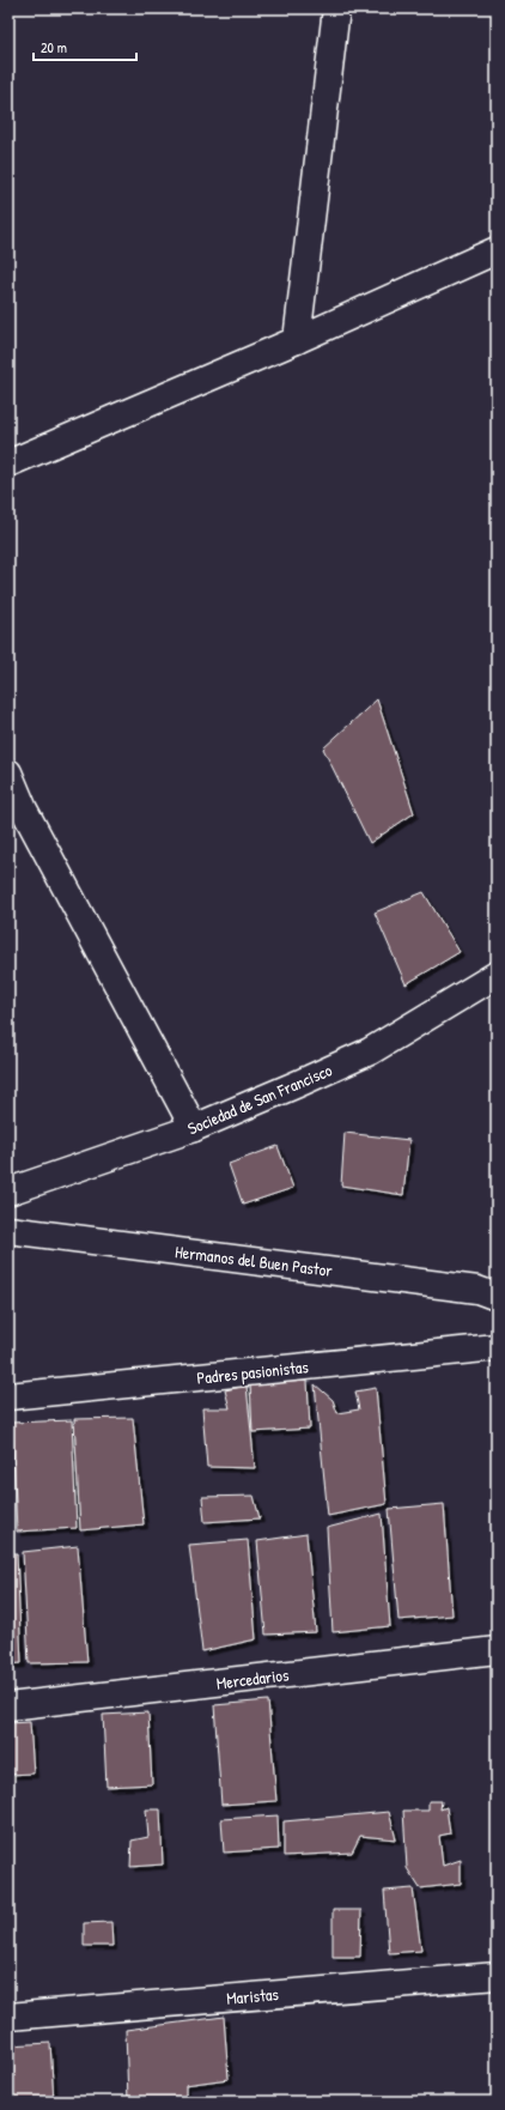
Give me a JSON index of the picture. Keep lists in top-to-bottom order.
{
  "streets": {
    "street": [
      "Sociedad de San Francisco",
      "Hermanos del Buen Pastor",
      "Padres pasionistas",
      "Mercedarios",
      "Maristas"
    ]
  },
  "scale_bar": "20 m"
}
